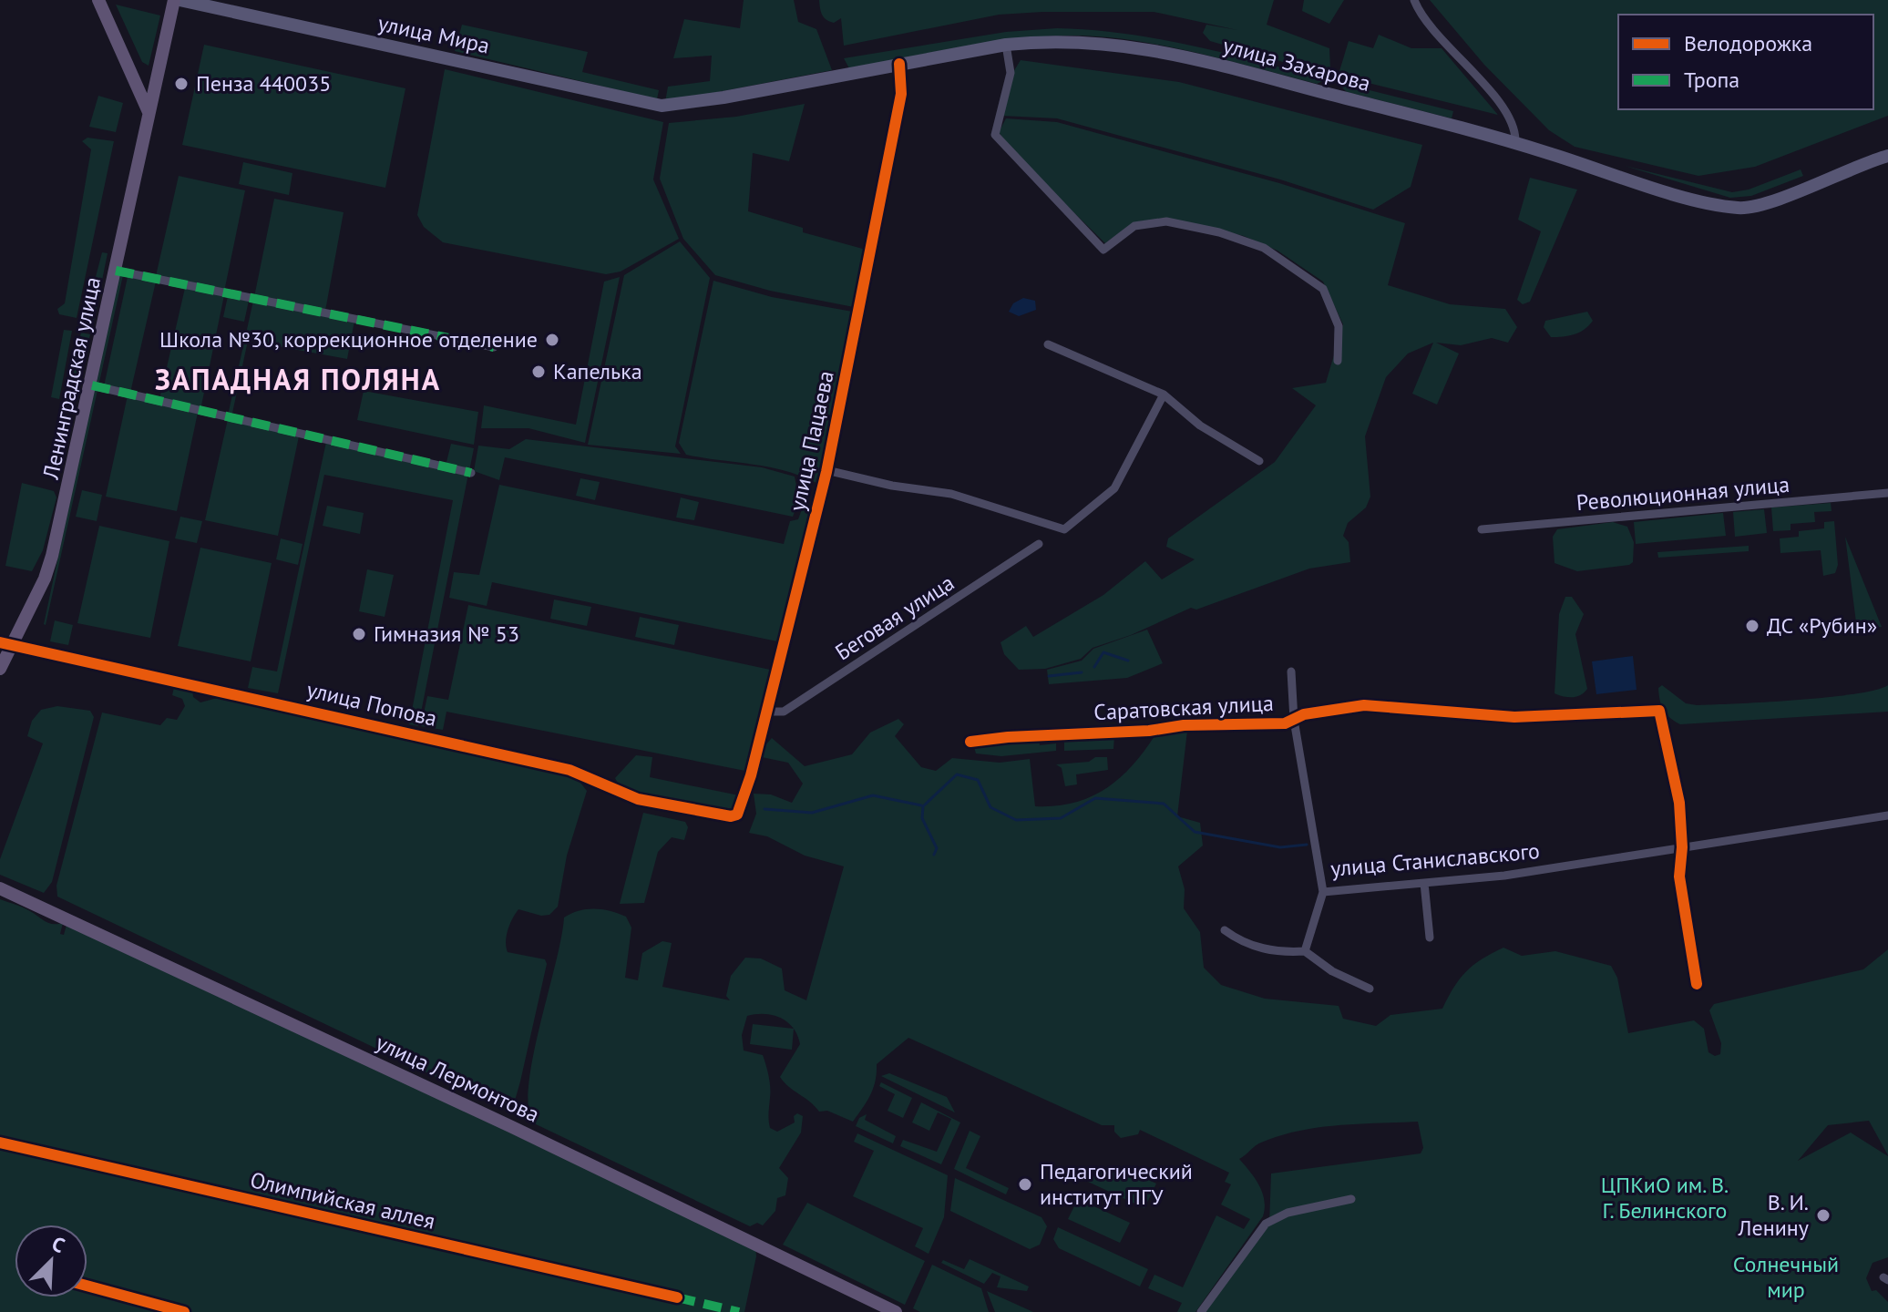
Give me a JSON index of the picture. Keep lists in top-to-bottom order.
{
  "streets": {
    "main road": [
      "улица Мира",
      "улица Захарова",
      "Ленинградская улица",
      "улица Лермонтова"
    ],
    "street": [
      "улица Пацаева",
      "Революционная улица",
      "Беговая улица",
      "улица Попова",
      "Саратовская улица",
      "улица Станиславского"
    ],
    "cycle path": ["Олимпийская аллея"]
  },
  "crossings": [
    ["улица Мира", "улица Захарова"],
    ["улица Мира", "Ленинградская улица"],
    ["улица Захарова", "улица Пацаева"],
    ["Ленинградская улица", "улица Попова"],
    ["улица Пацаева", "Беговая улица"],
    ["улица Пацаева", "улица Попова"],
    ["Саратовская улица", "улица Станиславского"]
  ],
  "districts": ["ЗАПАДНАЯ ПОЛЯНА"],
  "parks": ["ЦПКиО им. В. Г. Белинского", "Солнечный мир"],
  "places": [
    "Пенза 440035",
    "Школа №30, коррекционное отделение",
    "Капелька",
    "ДС «Рубин»",
    "Гимназия № 53",
    "Педагогический институт ПГУ",
    "В. И. Ленину"
  ],
  "legend": ["Велодорожка", "Тропа"],
  "north": "top right"
}
